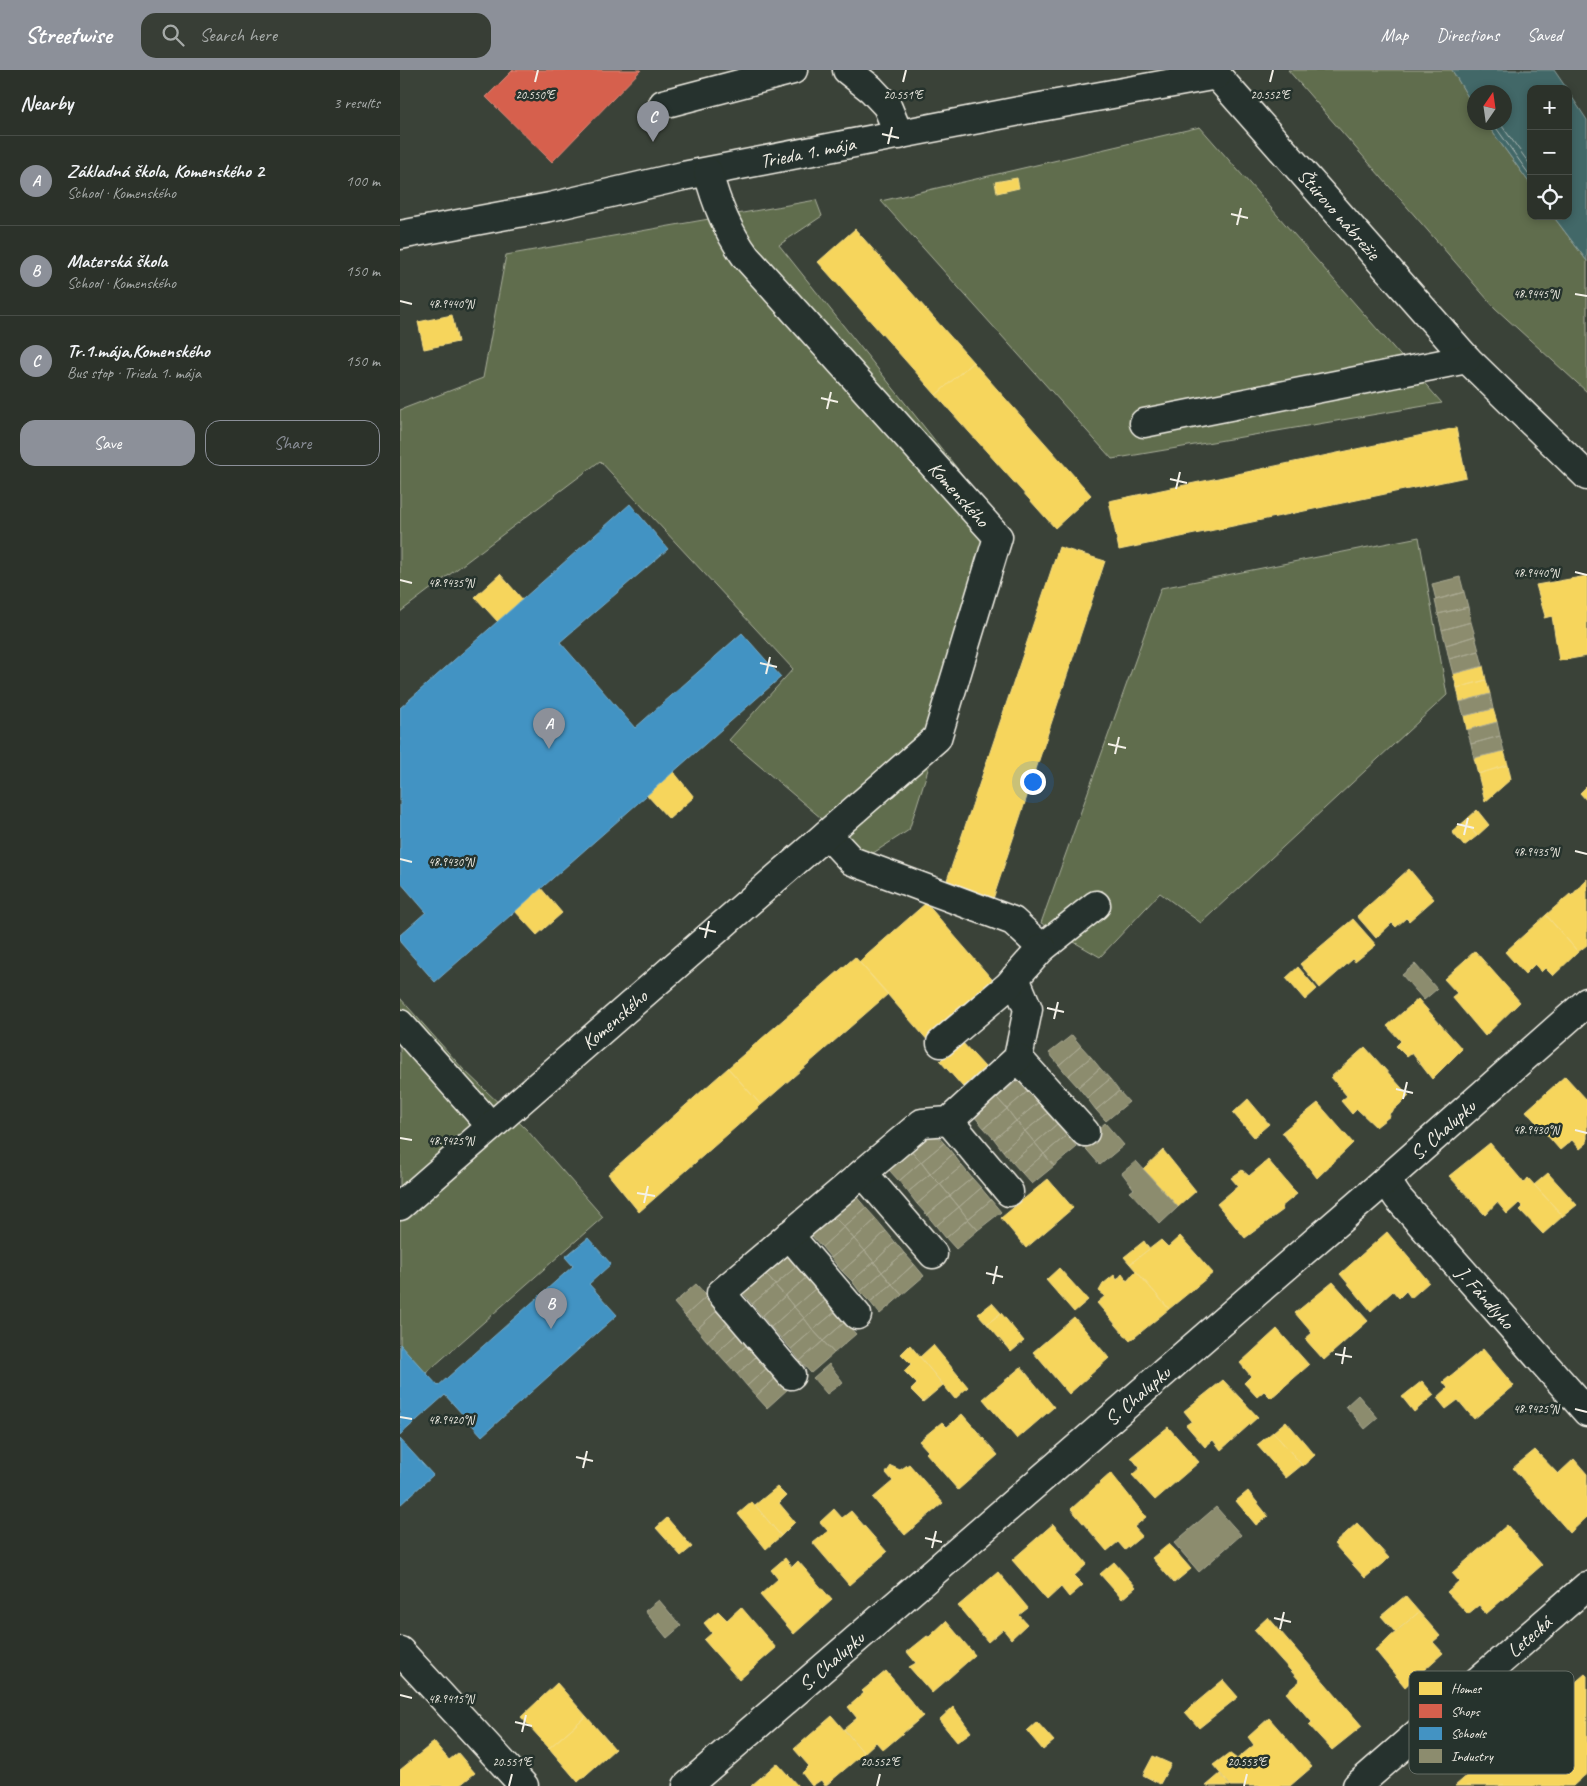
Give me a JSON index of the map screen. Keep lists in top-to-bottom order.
{
  "streets": {
    "street": [
      "Trieda 1. mája",
      "Štúrovo nábrežie",
      "Komenského",
      "S. Chalupku",
      "J. Fándlyho",
      "Letecká"
    ]
  },
  "crossings": [
    ["Trieda 1. mája", "Štúrovo nábrežie"],
    ["Trieda 1. mája", "Komenského"],
    ["S. Chalupku", "J. Fándlyho"]
  ],
  "legend": [
    "Homes",
    "Shops",
    "Schools",
    "Industry"
  ],
  "north": "top",
  "page": {
    "header": "Streetwise",
    "search": "Search here",
    "nav": ["Map", "Directions", "Saved"],
    "heading": ["Nearby", "3 results"],
    "map_buttons": ["+", "−"],
    "pins": ["C", "A", "B"],
    "list": [
      {
        "mark": "A",
        "name": "Základná škola, Komenského 2",
        "note": "School · Komenského",
        "value": "100 m"
      },
      {
        "mark": "B",
        "name": "Materská škola",
        "note": "School · Komenského",
        "value": "150 m"
      },
      {
        "mark": "C",
        "name": "Tr.1.mája,Komenského",
        "note": "Bus stop · Trieda 1. mája",
        "value": "150 m"
      }
    ],
    "buttons": ["Save", "Share"]
  },
  "coordinates": [
    "20.551°E",
    "20.552°E",
    "20.550°E",
    "48.9445°N",
    "48.9440°N",
    "48.9435°N",
    "48.9430°N",
    "48.9425°N",
    "48.9420°N",
    "48.9415°N",
    "20.553°E"
  ]
}
